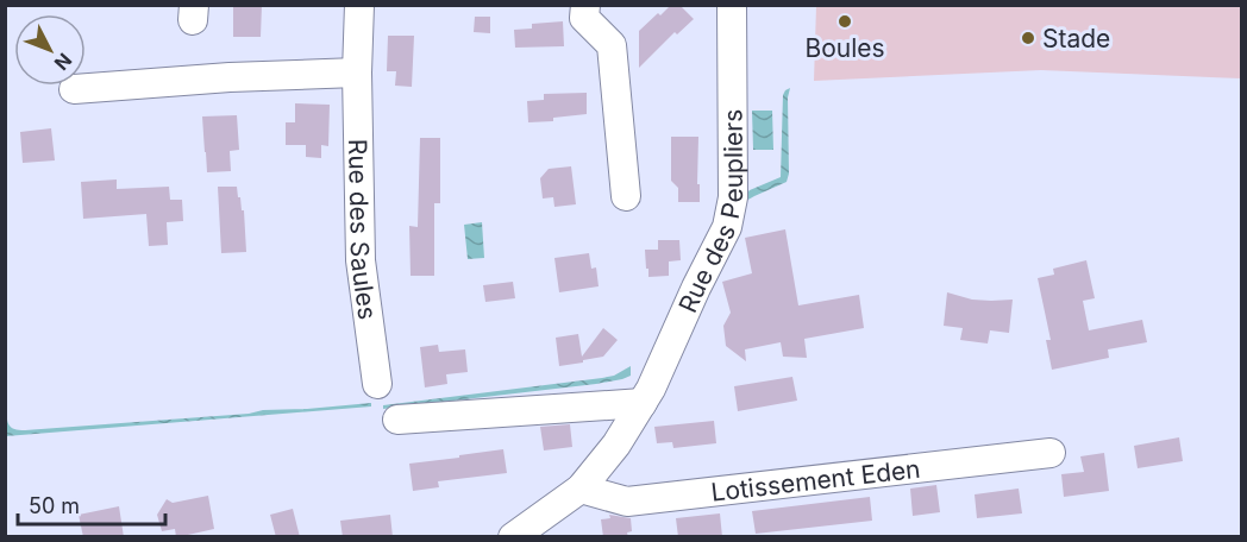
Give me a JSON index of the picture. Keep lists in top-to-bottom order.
{
  "streets": {
    "street": ["Rue des Peupliers", "Rue des Saules", "Lotissement Eden"]
  },
  "crossings": [
    ["Rue des Peupliers", "Lotissement Eden"]
  ],
  "places": ["Boules", "Stade"],
  "scale_bar": "50 m",
  "north": "bottom right"
}
